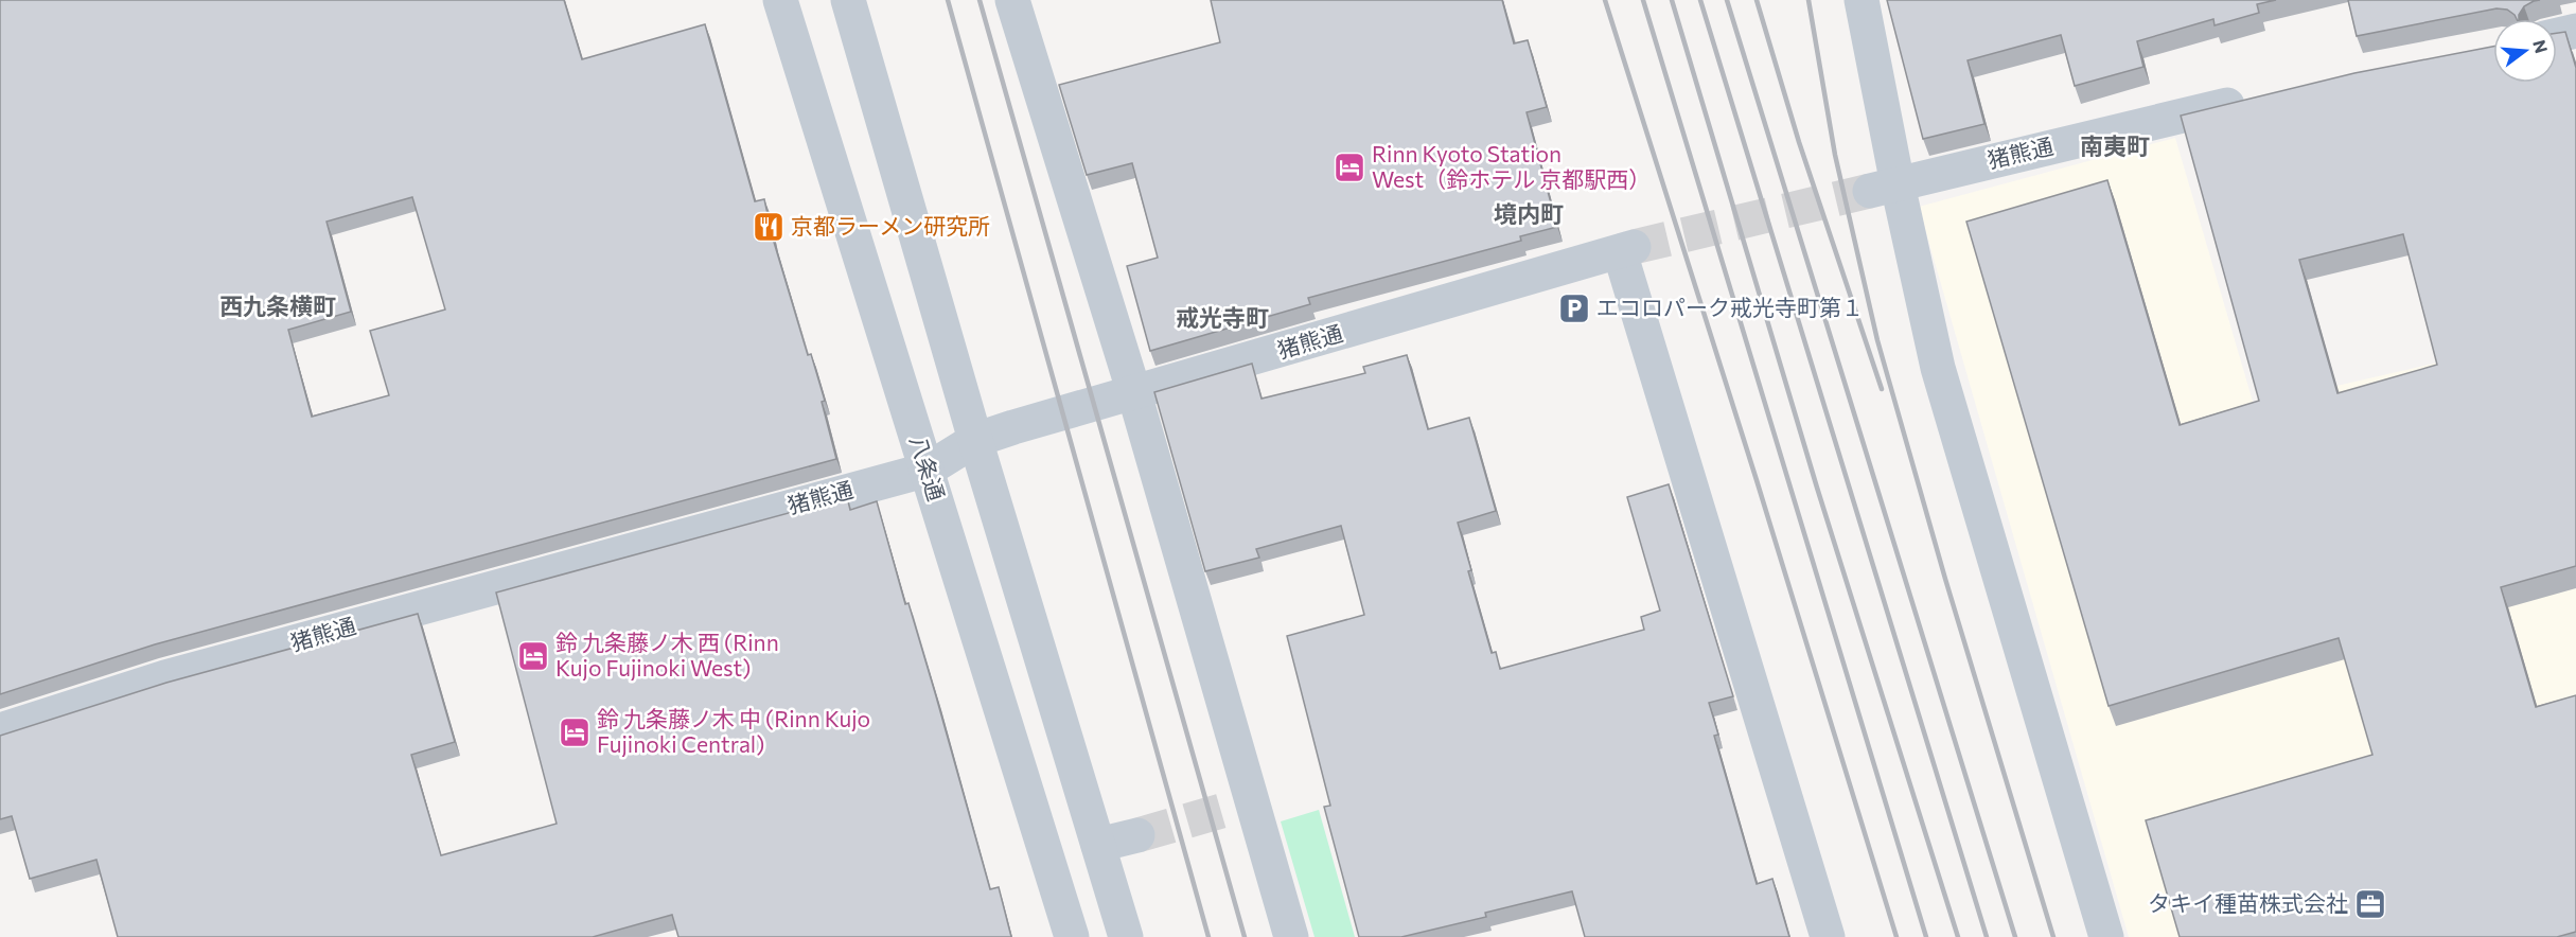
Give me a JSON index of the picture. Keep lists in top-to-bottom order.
{
  "streets": {
    "street": ["猪熊通", "八条通"]
  },
  "crossings": [
    ["猪熊通", "八条通"]
  ],
  "districts": [
    "南夷町",
    "境内町",
    "西九条横町",
    "戒光寺町"
  ],
  "places": {
    "hotel": ["Rinn Kyoto Station West（鈴ホテル 京都駅西）", "鈴 九条藤ノ木 西 (Rinn Kujo Fujinoki West)", "鈴 九条藤ノ木 中 (Rinn Kujo Fujinoki Central)"],
    "restaurant": ["京都ラーメン研究所"],
    "parking": ["エコロパーク戒光寺町第１"],
    "office": ["タキイ種苗株式会社"]
  },
  "north": "right"
}
